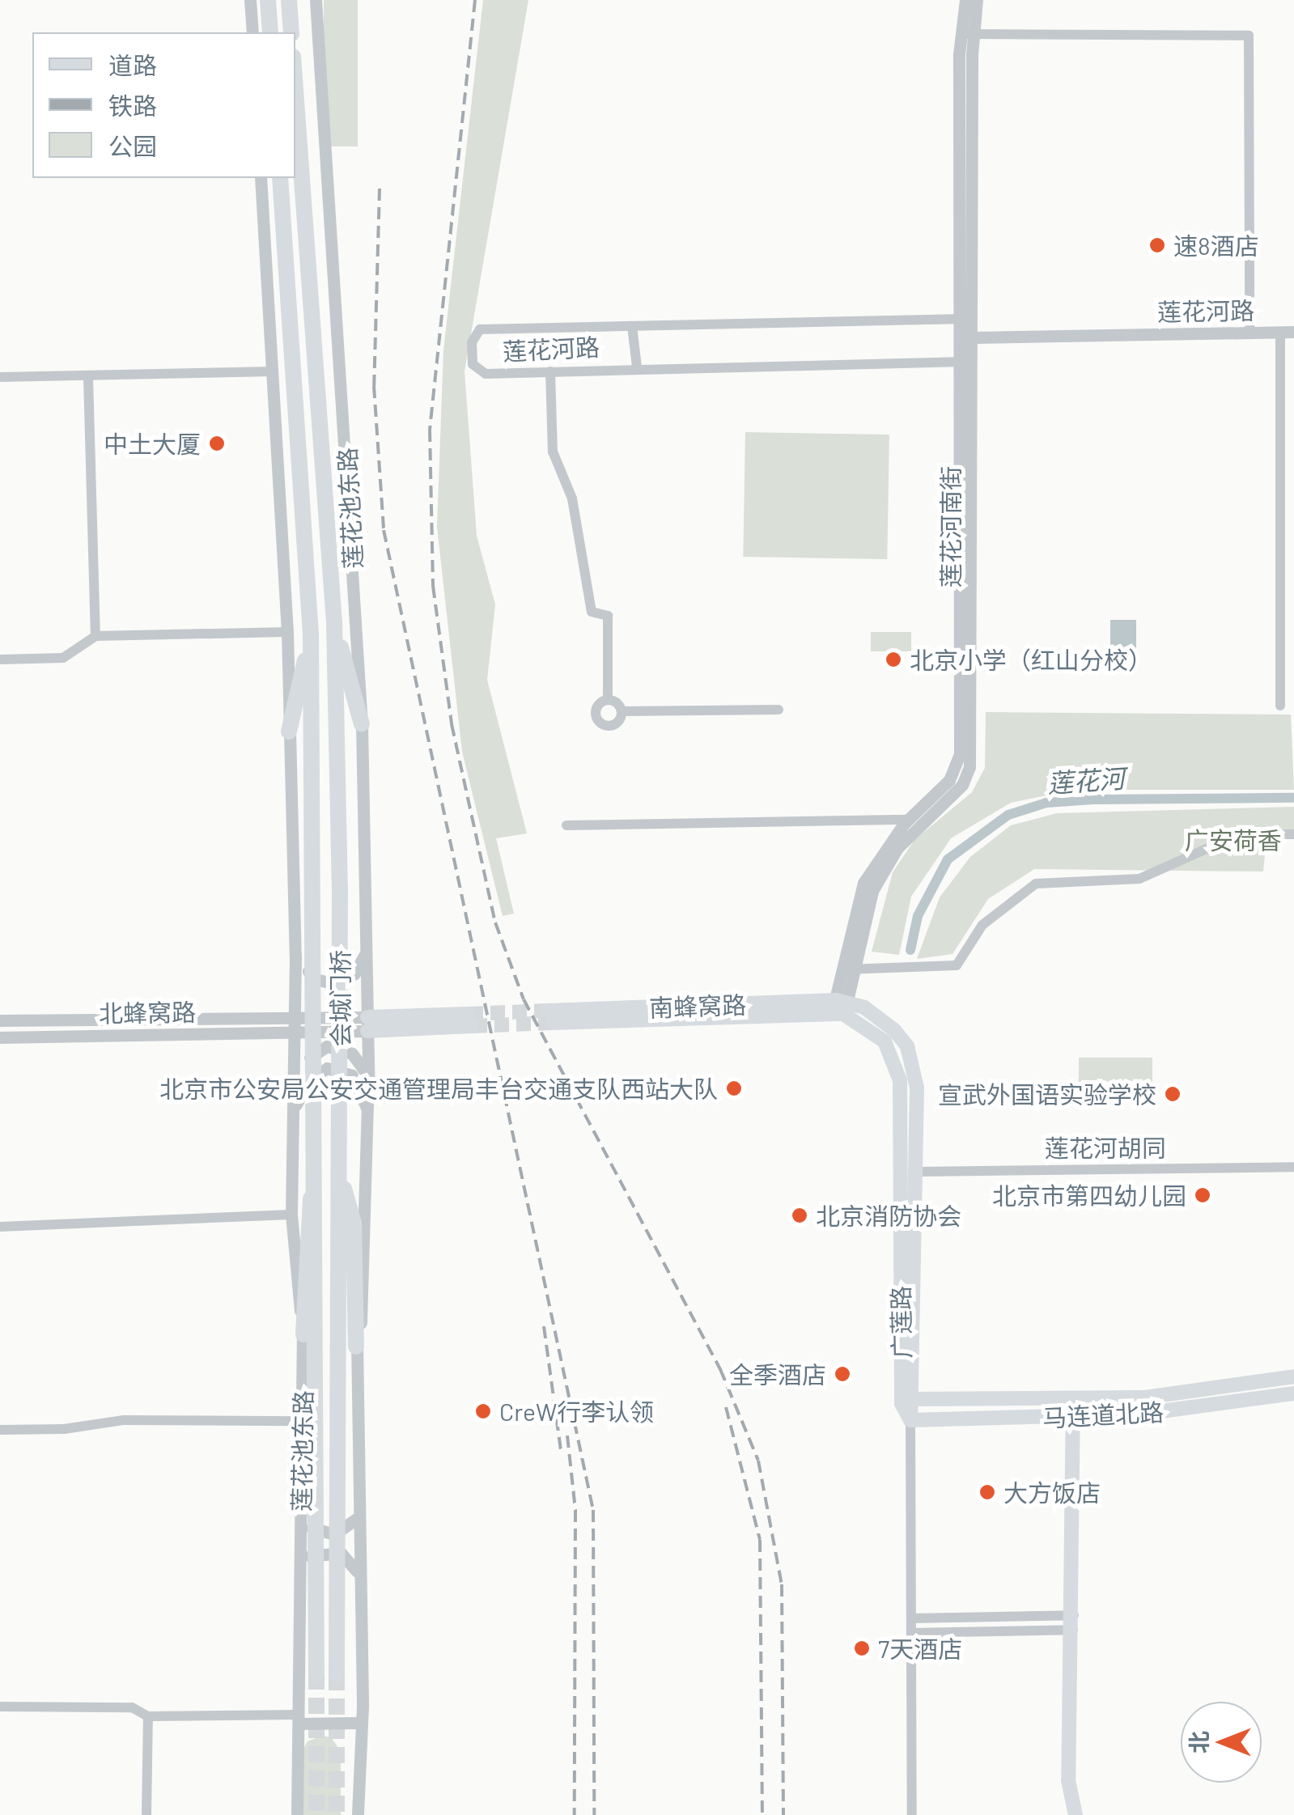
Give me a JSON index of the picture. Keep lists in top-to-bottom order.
{
  "streets": {
    "highway": ["莲花池东路", "会城门桥"],
    "main road": ["南蜂窝路", "广莲路", "马连道北路"],
    "street": [
      "莲花河路",
      "莲花河南街",
      "北蜂窝路",
      "莲花河胡同"
    ]
  },
  "crossings": [
    ["莲花河路", "莲花河南街"],
    ["莲花池东路", "会城门桥"],
    ["莲花池东路", "北蜂窝路"],
    ["莲花河南街", "南蜂窝路"],
    ["莲花河南街", "广莲路"],
    ["南蜂窝路", "广莲路"],
    ["莲花河胡同", "广莲路"],
    ["广莲路", "马连道北路"]
  ],
  "water": ["莲花河"],
  "parks": ["广安荷香"],
  "places": [
    "速8酒店",
    "中土大厦",
    "北京小学（红山分校）",
    "北京市公安局公安交通管理局丰台交通支队西站大队",
    "宣武外国语实验学校",
    "北京市第四幼儿园",
    "北京消防协会",
    "全季酒店",
    "CreW行李认领",
    "大方饭店",
    "7天酒店"
  ],
  "legend": ["道路", "铁路", "公园"],
  "north": "left"
}
